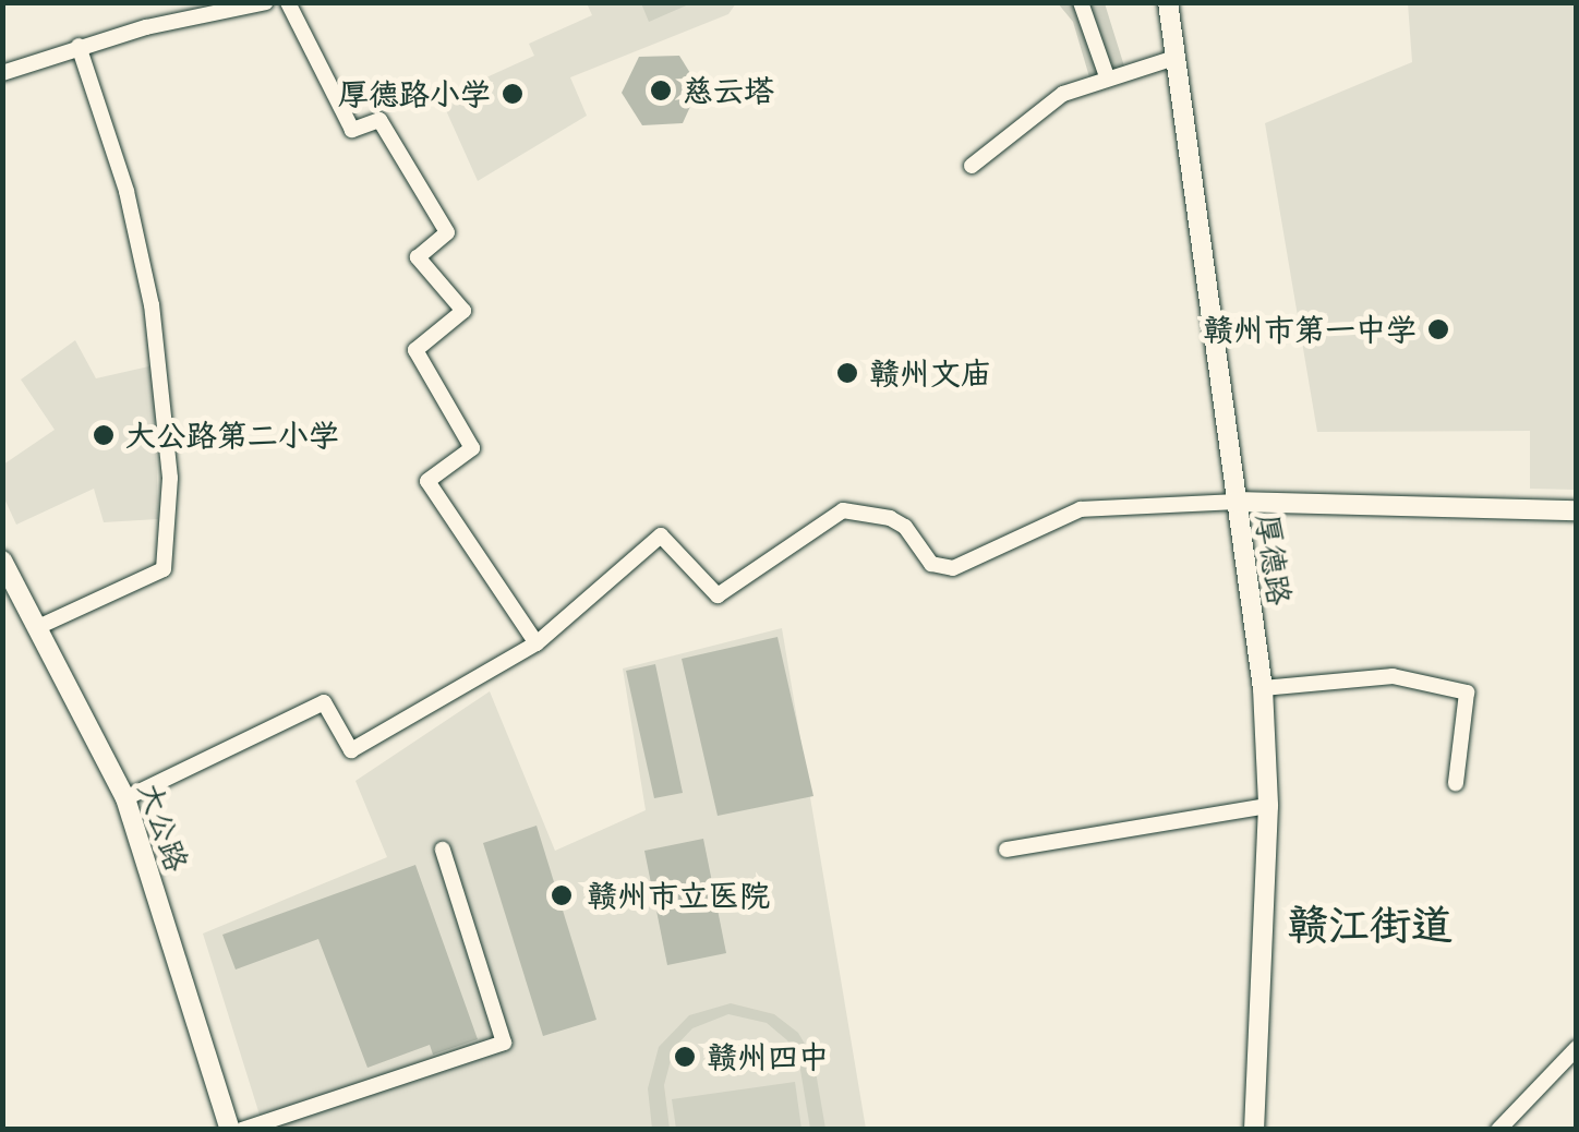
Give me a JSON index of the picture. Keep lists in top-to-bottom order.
{
  "streets": {
    "street": ["厚德路", "大公路"]
  },
  "districts": ["赣江街道"],
  "places": [
    "慈云塔",
    "厚德路小学",
    "赣州市第一中学",
    "赣州文庙",
    "大公路第二小学",
    "赣州市立医院",
    "赣州四中"
  ]
}
